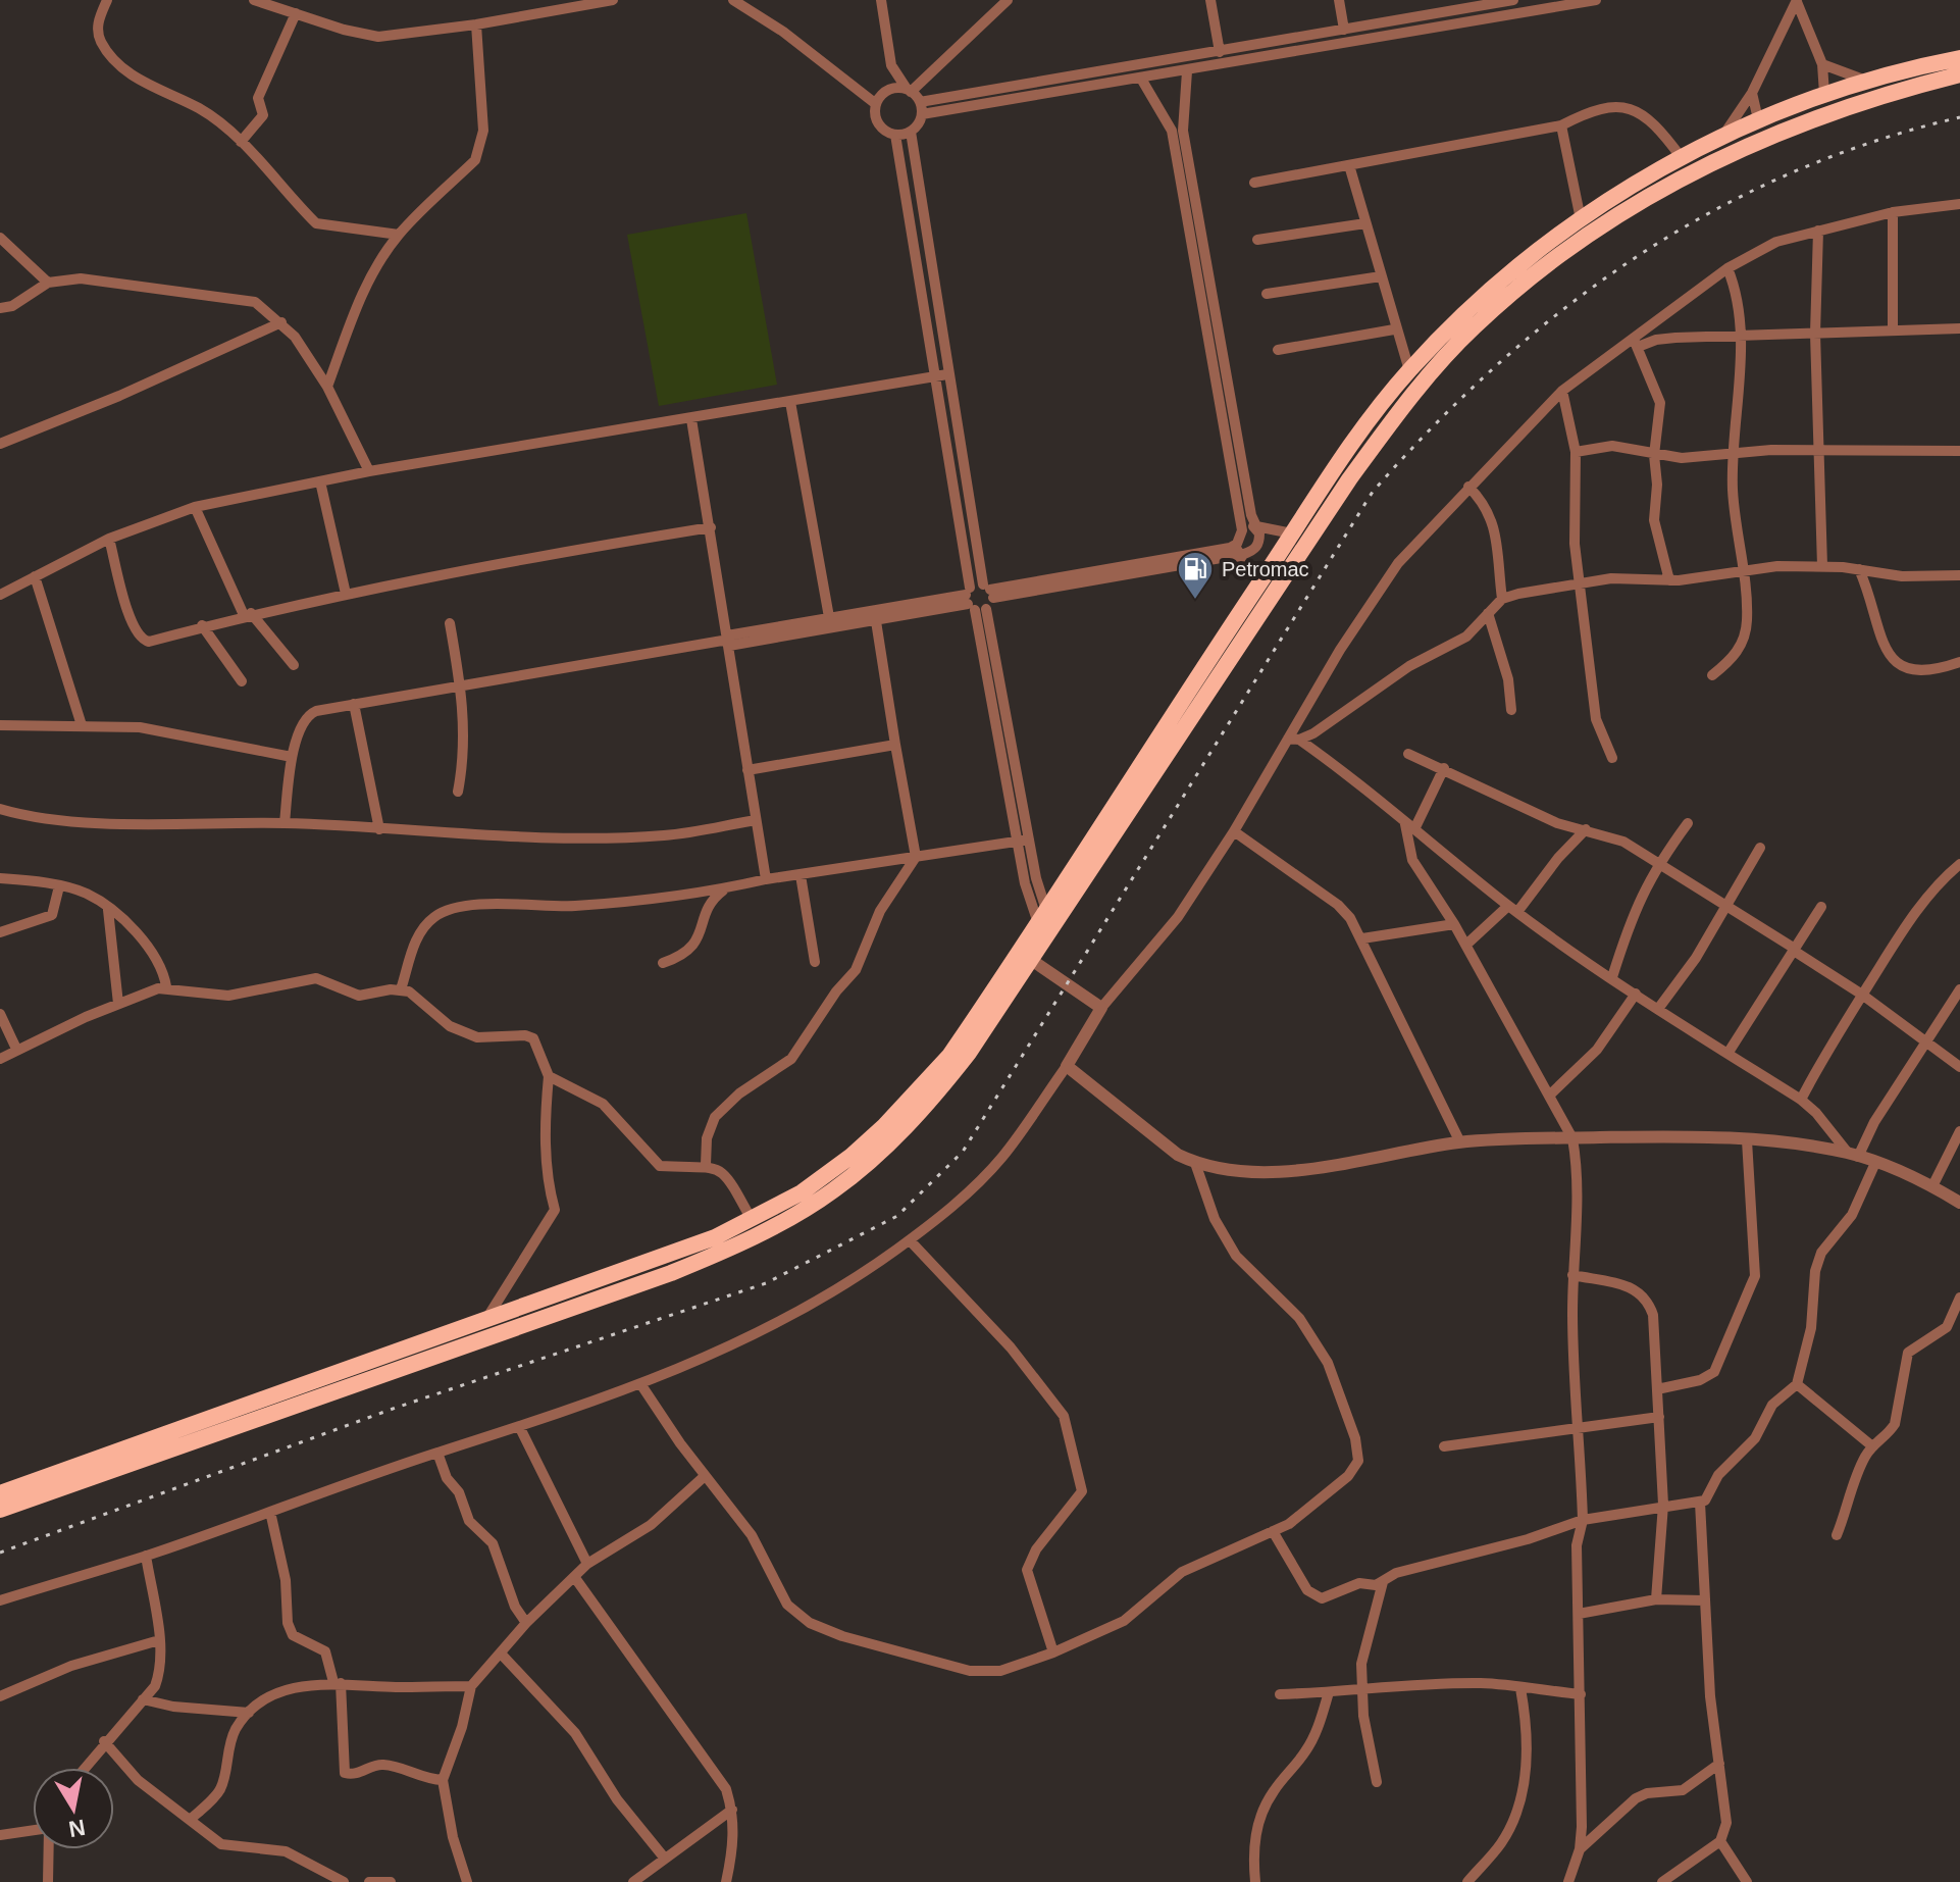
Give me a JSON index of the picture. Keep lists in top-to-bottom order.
{
  "places": {
    "fuel station": ["Petromac"]
  },
  "north": "bottom"
}
